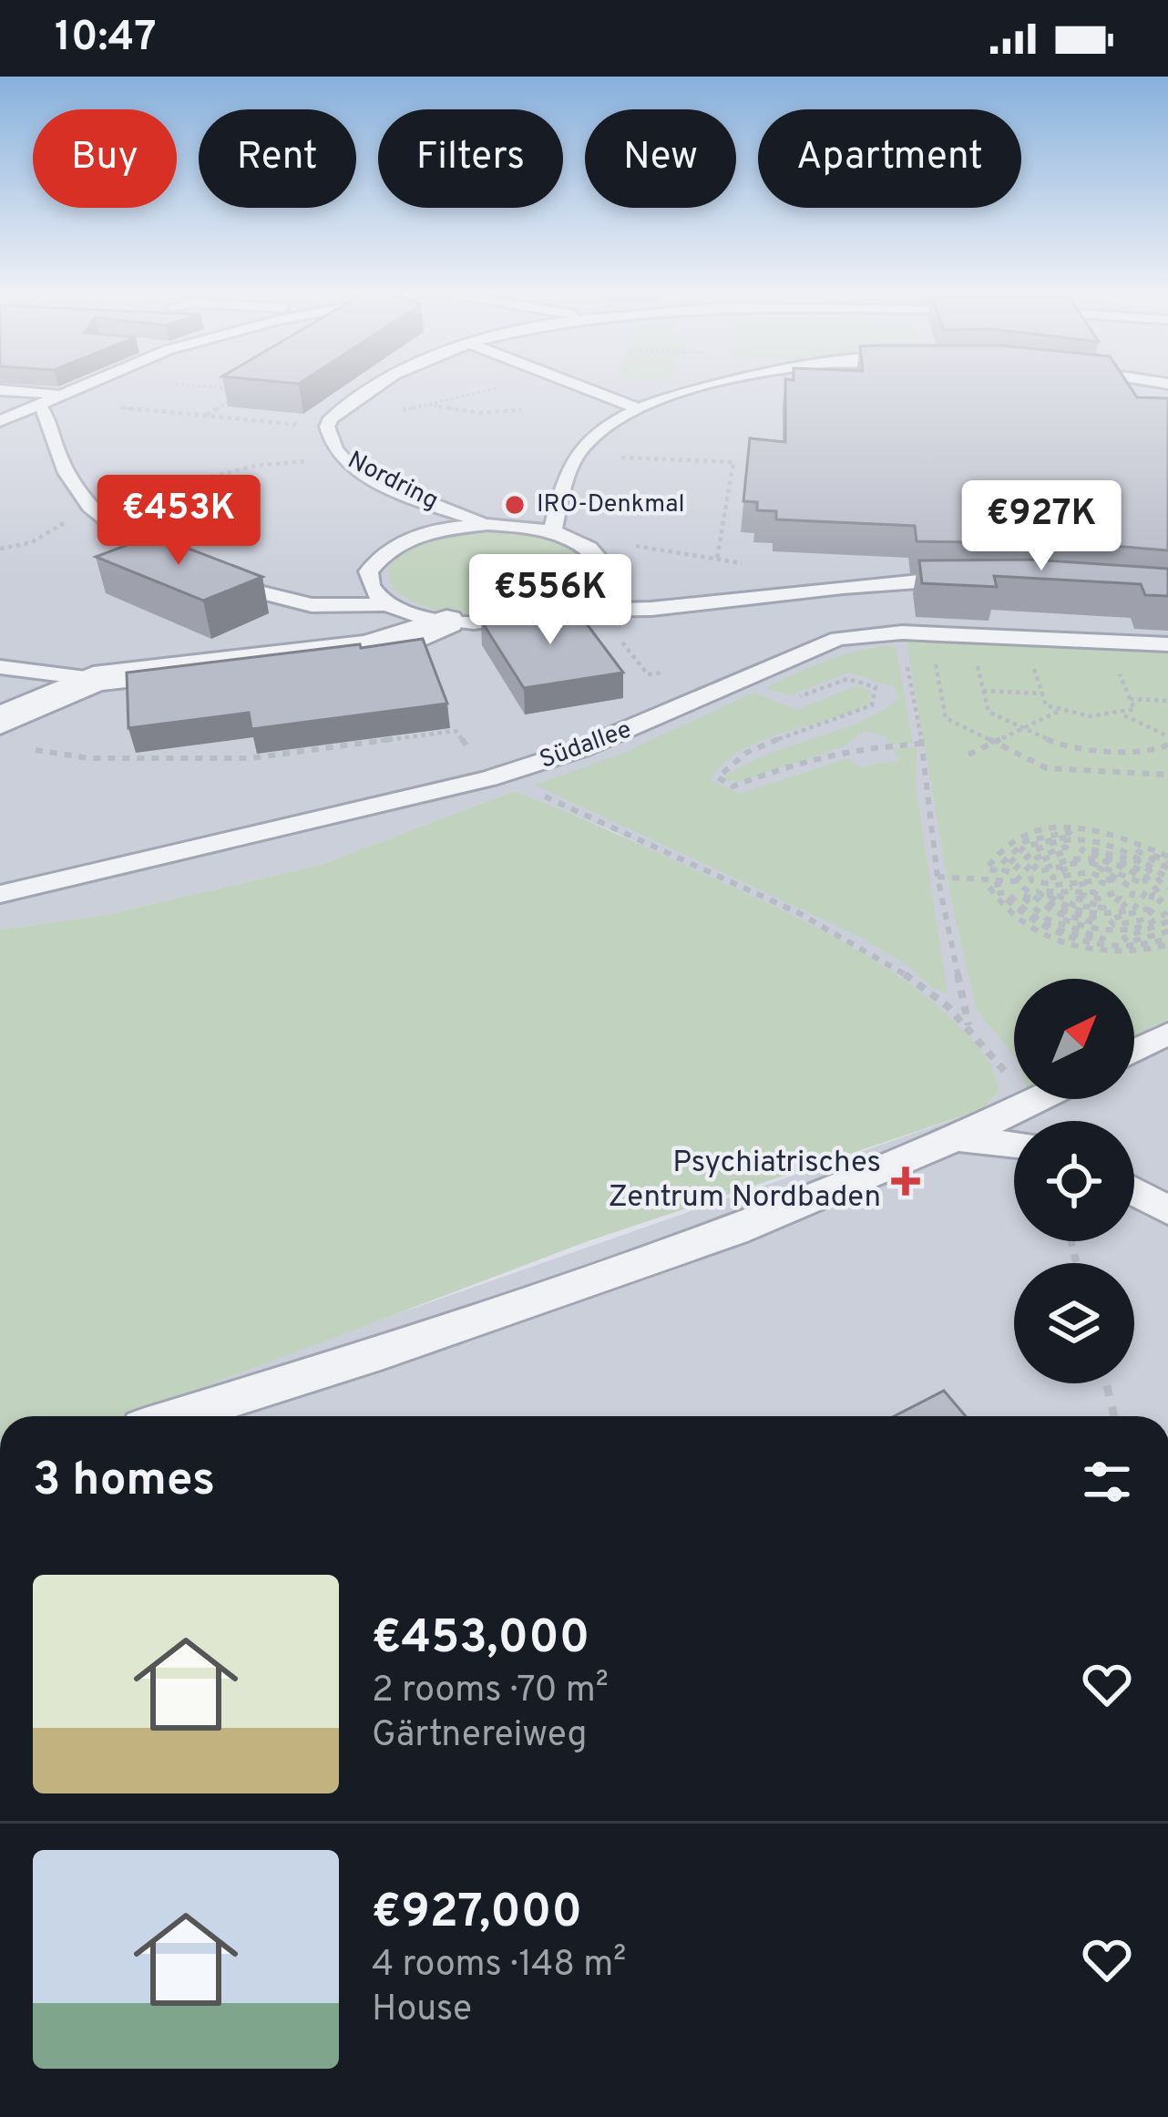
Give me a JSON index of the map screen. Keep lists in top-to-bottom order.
{
  "streets": {
    "lane": ["Nordring", "Südallee"]
  },
  "places": {
    "other": ["IRO-Denkmal"],
    "health": ["Psychiatrisches Zentrum Nordbaden"]
  },
  "north": "top right",
  "page": {
    "status": "10:47",
    "chip": [
      "Buy",
      "Rent",
      "Filters",
      "New",
      "Apartment"
    ],
    "price": ["€453K", "€927K", "€556K"],
    "heading": "3 homes",
    "list": [
      {
        "name": "€453,000",
        "note": "2 rooms · 70 m² · Gärtnereiweg"
      },
      {
        "name": "€927,000",
        "note": "4 rooms · 148 m² · House"
      }
    ]
  }
}
